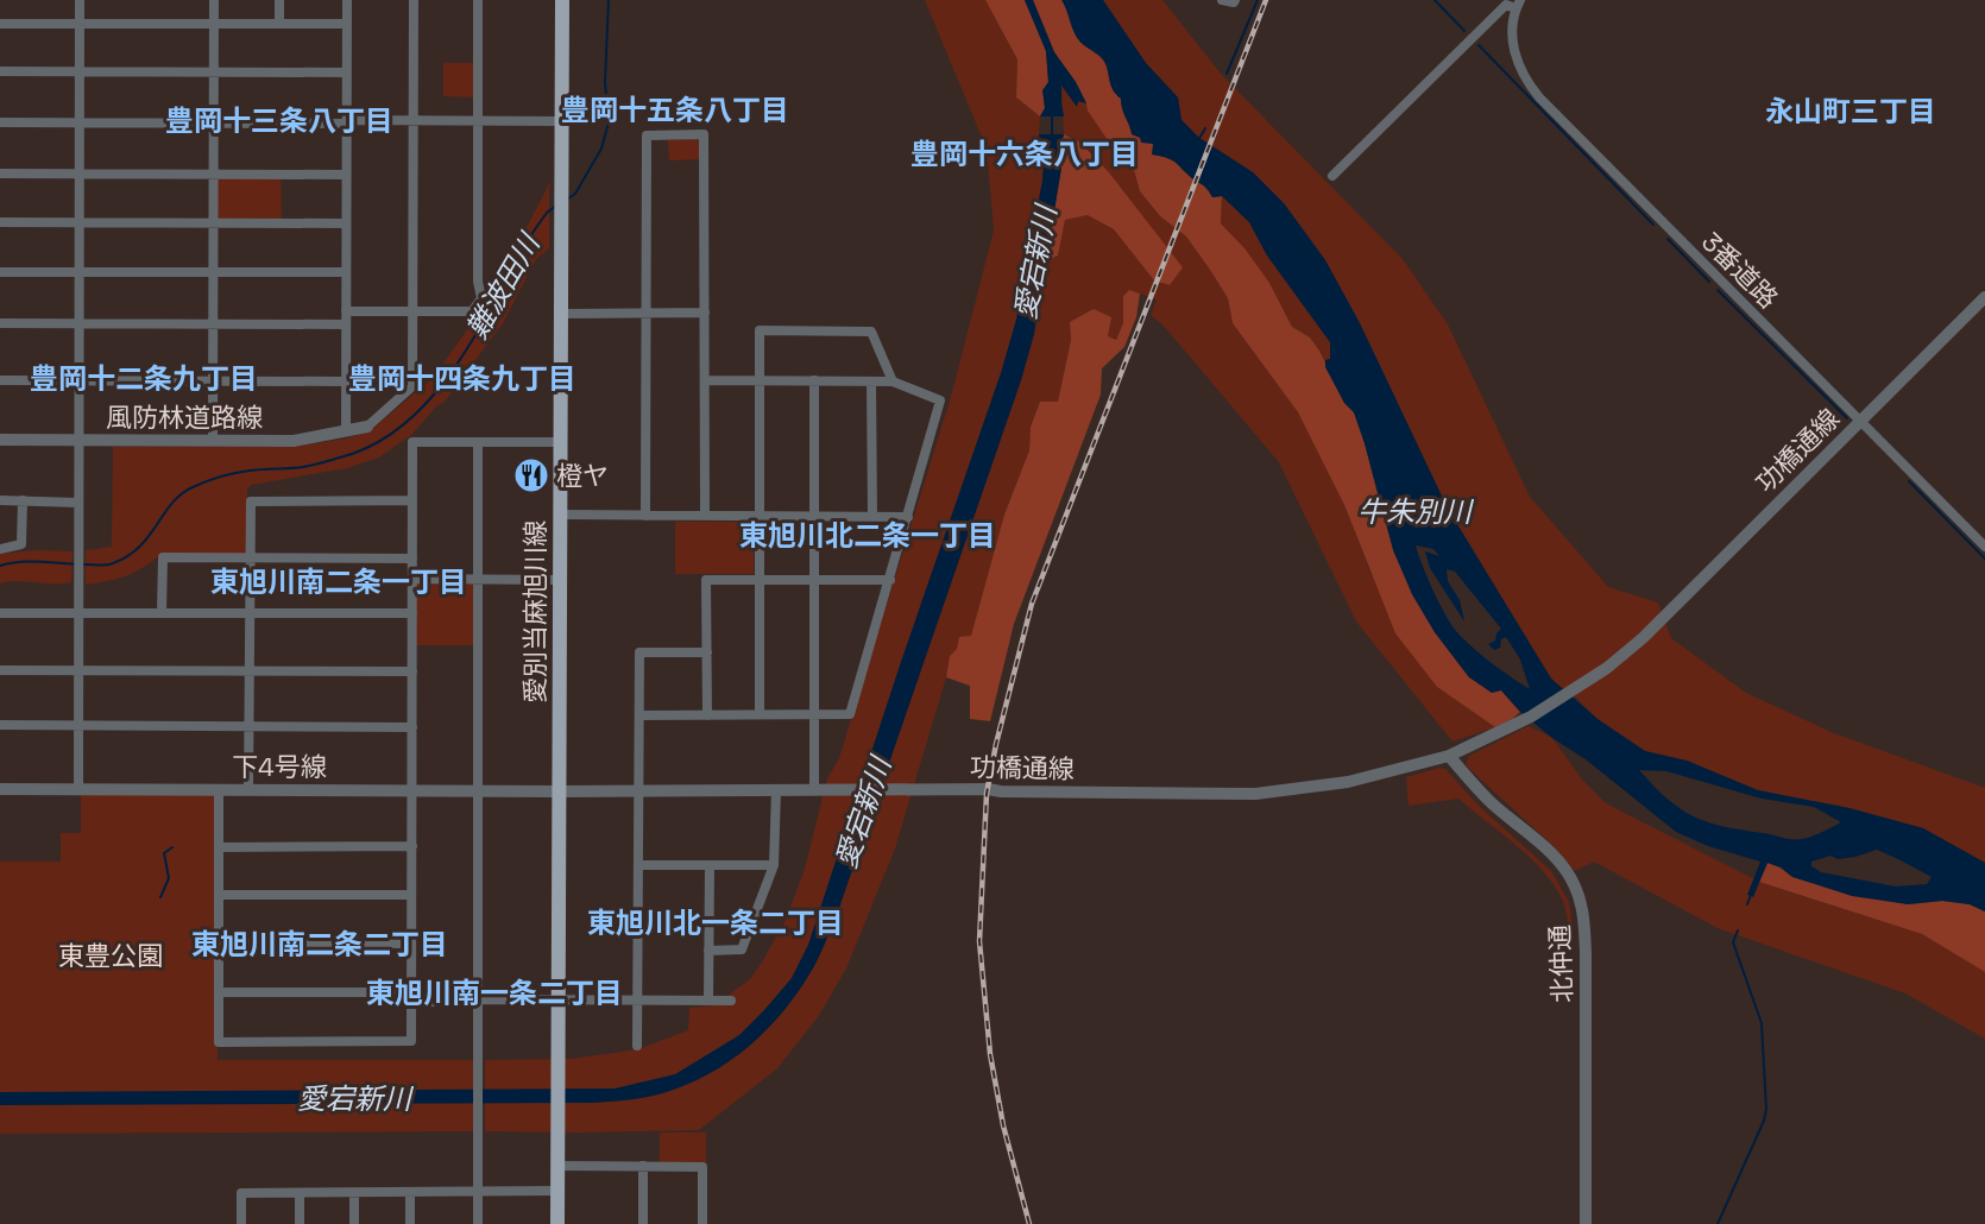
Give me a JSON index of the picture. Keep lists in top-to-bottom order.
{
  "streets": {
    "main road": ["愛別当麻旭川線"],
    "street": [
      "3番道路",
      "風防林道路線",
      "功橋通線",
      "下4号線",
      "北仲通"
    ]
  },
  "crossings": [
    ["3番道路", "功橋通線"],
    ["功橋通線", "愛別当麻旭川線"],
    ["功橋通線", "下4号線"],
    ["功橋通線", "北仲通"],
    ["愛別当麻旭川線", "下4号線"]
  ],
  "districts": [
    "豊岡十五条八丁目",
    "永山町三丁目",
    "豊岡十三条八丁目",
    "豊岡十六条八丁目",
    "豊岡十二条九丁目",
    "豊岡十四条九丁目",
    "東旭川北二条一丁目",
    "東旭川南二条一丁目",
    "東旭川北一条二丁目",
    "東旭川南二条二丁目",
    "東旭川南一条二丁目"
  ],
  "water": ["愛宕新川", "難波田川", "牛朱別川"],
  "parks": ["東豊公園"],
  "places": {
    "restaurant": ["橙ヤ"]
  }
}
